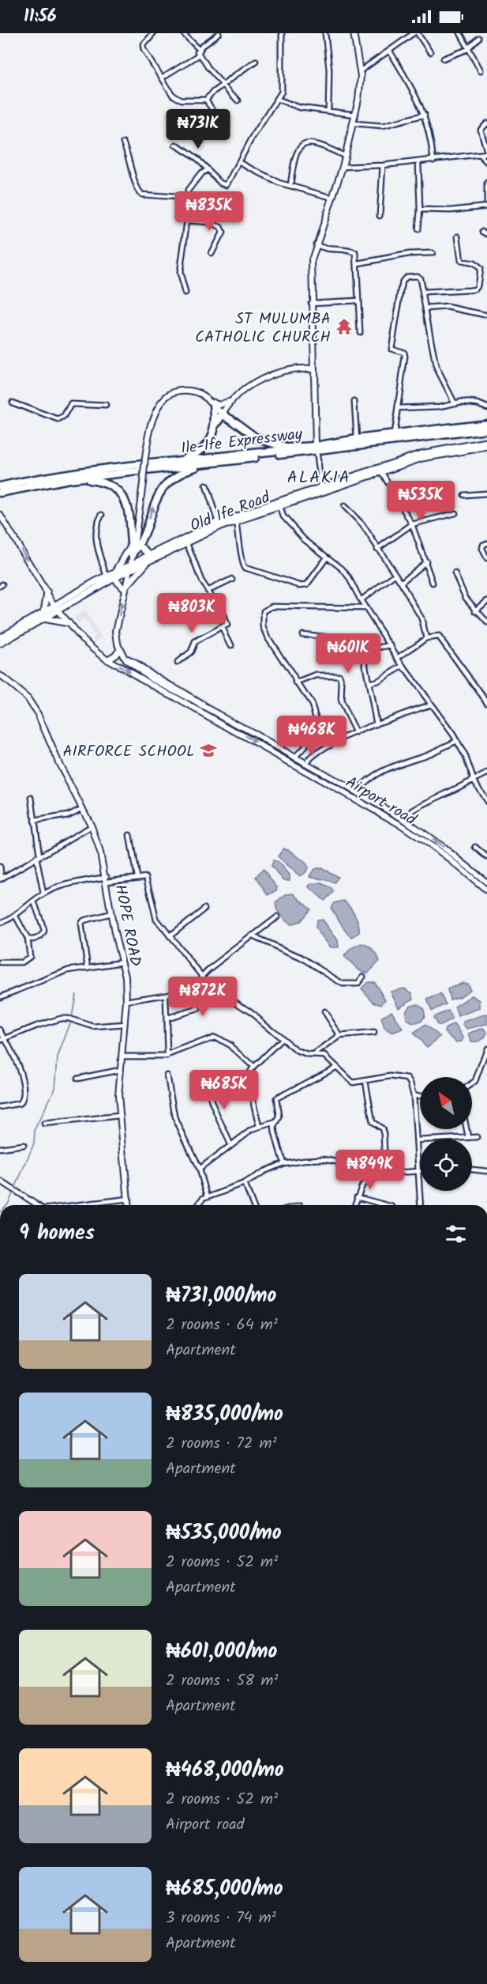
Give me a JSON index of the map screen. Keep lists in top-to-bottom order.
{
  "streets": {
    "highway": ["Ile-Ife Expressway"],
    "main road": ["Old Ife Road", "Airport road", "HOPE ROAD"]
  },
  "districts": ["ALAKIA"],
  "places": {
    "temple": ["ST MULUMBA CATHOLIC CHURCH"],
    "school or university": ["AIRFORCE SCHOOL"]
  },
  "north": "top left",
  "page": {
    "status": "11:56",
    "price": [
      "₦731K",
      "₦835K",
      "₦535K",
      "₦803K",
      "₦601K",
      "₦468K",
      "₦872K",
      "₦685K",
      "₦849K"
    ],
    "heading": "9 homes",
    "list": [
      {
        "name": "₦731,000/mo",
        "note": "2 rooms · 64 m² · Apartment"
      },
      {
        "name": "₦835,000/mo",
        "note": "2 rooms · 72 m² · Apartment"
      },
      {
        "name": "₦535,000/mo",
        "note": "2 rooms · 52 m² · Apartment"
      },
      {
        "name": "₦601,000/mo",
        "note": "2 rooms · 58 m² · Apartment"
      },
      {
        "name": "₦468,000/mo",
        "note": "2 rooms · 52 m² · Airport road"
      },
      {
        "name": "₦685,000/mo",
        "note": "3 rooms · 74 m² · Apartment"
      }
    ]
  }
}
